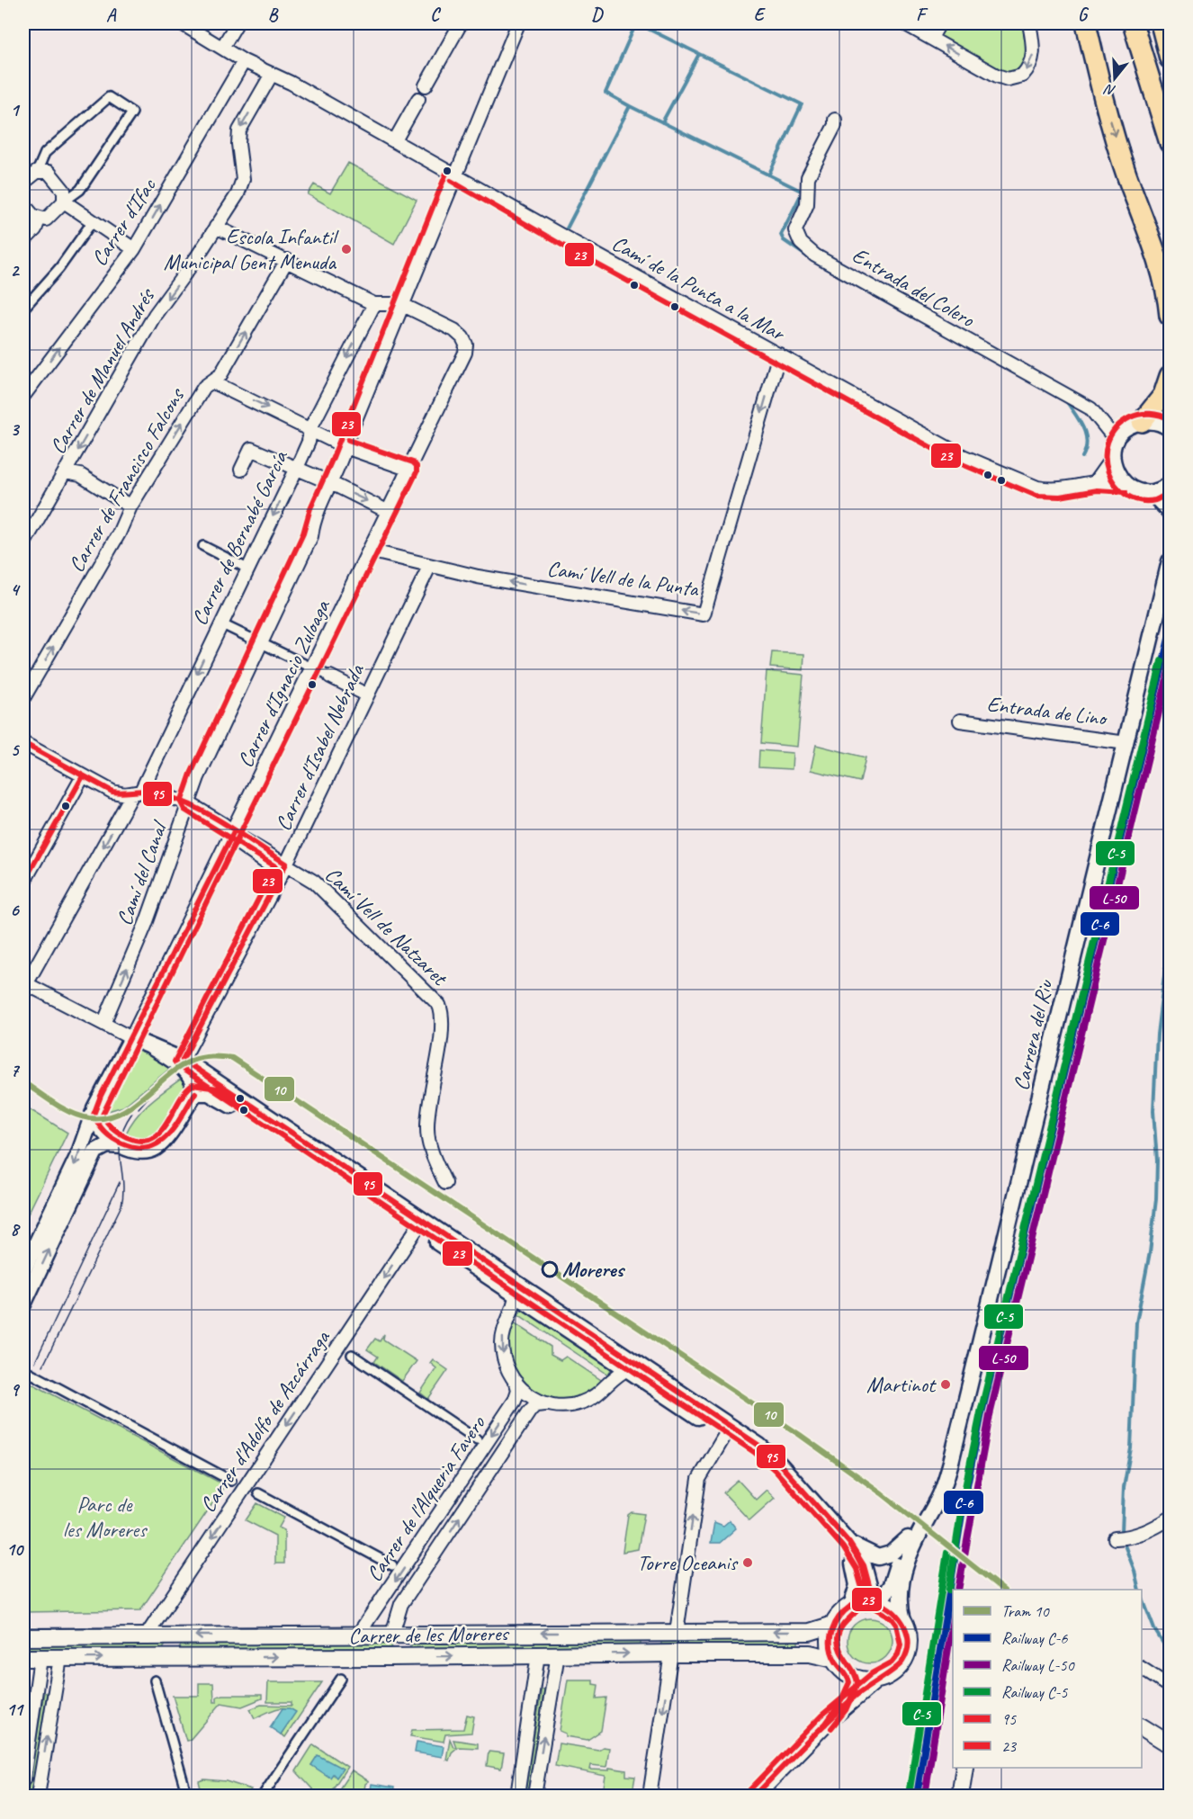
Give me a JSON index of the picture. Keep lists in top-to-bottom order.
{
  "streets": {
    "main road": ["Carrer de les Moreres"],
    "street": [
      "Carrer d'Ifac",
      "Entrada del Colero",
      "Camí de la Punta a la Mar",
      "Carrer de Manuel Andrés",
      "Carrer de Francisco Falcons",
      "Carrer de Bernabé García",
      "Camí Vell de la Punta",
      "Carrer d'Ignacio Zuloaga",
      "Entrada de Lino",
      "Carrer d'Isabel Nebrada",
      "Camí del Canal",
      "Camí Vell de Natzaret",
      "Carrera del Riu",
      "Carrer d'Adolfo de Azcárraga",
      "Carrer de l'Alqueria Favero"
    ]
  },
  "crossings": [
    ["Carrer d'Ifac", "Camí de la Punta a la Mar"],
    ["Camí de la Punta a la Mar", "Carrer de Manuel Andrés"],
    ["Camí de la Punta a la Mar", "Camí Vell de la Punta"],
    ["Camí de la Punta a la Mar", "Camí del Canal"],
    ["Carrer de Bernabé García", "Camí Vell de Natzaret"],
    ["Camí Vell de la Punta", "Carrer d'Ignacio Zuloaga"],
    ["Camí Vell de la Punta", "Carrer d'Isabel Nebrada"],
    ["Carrer d'Ignacio Zuloaga", "Camí del Canal"],
    ["Carrer d'Ignacio Zuloaga", "Camí Vell de Natzaret"],
    ["Entrada de Lino", "Carrera del Riu"],
    ["Carrer d'Isabel Nebrada", "Camí Vell de Natzaret"],
    ["Camí del Canal", "Camí Vell de Natzaret"],
    ["Carrera del Riu", "Carrer de les Moreres"],
    ["Carrer d'Adolfo de Azcárraga", "Carrer de les Moreres"],
    ["Carrer de l'Alqueria Favero", "Carrer de les Moreres"]
  ],
  "one_way": [
    "Carrer de Manuel Andrés",
    "Carrer de Francisco Falcons",
    "Carrer de Bernabé García",
    "Carrer d'Adolfo de Azcárraga"
  ],
  "parks": ["Parc de les Moreres"],
  "places": [
    "Escola Infantil Municipal Gent Menuda",
    "Moreres",
    "Martinot",
    "Torre Oceanis"
  ],
  "lines": [
    "transit line 23",
    "rail line C-6",
    "rail line C-5",
    "rail line L-50",
    "transit line 95",
    "tram line 10"
  ],
  "legend": [
    "Tram 10",
    "Railway C-6",
    "Railway L-50",
    "Railway C-5",
    "95",
    "23"
  ],
  "north": "bottom",
  "grid": {
    "columns": [
      "A",
      "B",
      "C",
      "D",
      "E",
      "F",
      "G"
    ],
    "rows": [
      "1",
      "2",
      "3",
      "4",
      "5",
      "6",
      "7",
      "8",
      "9",
      "10",
      "11"
    ]
  }
}
